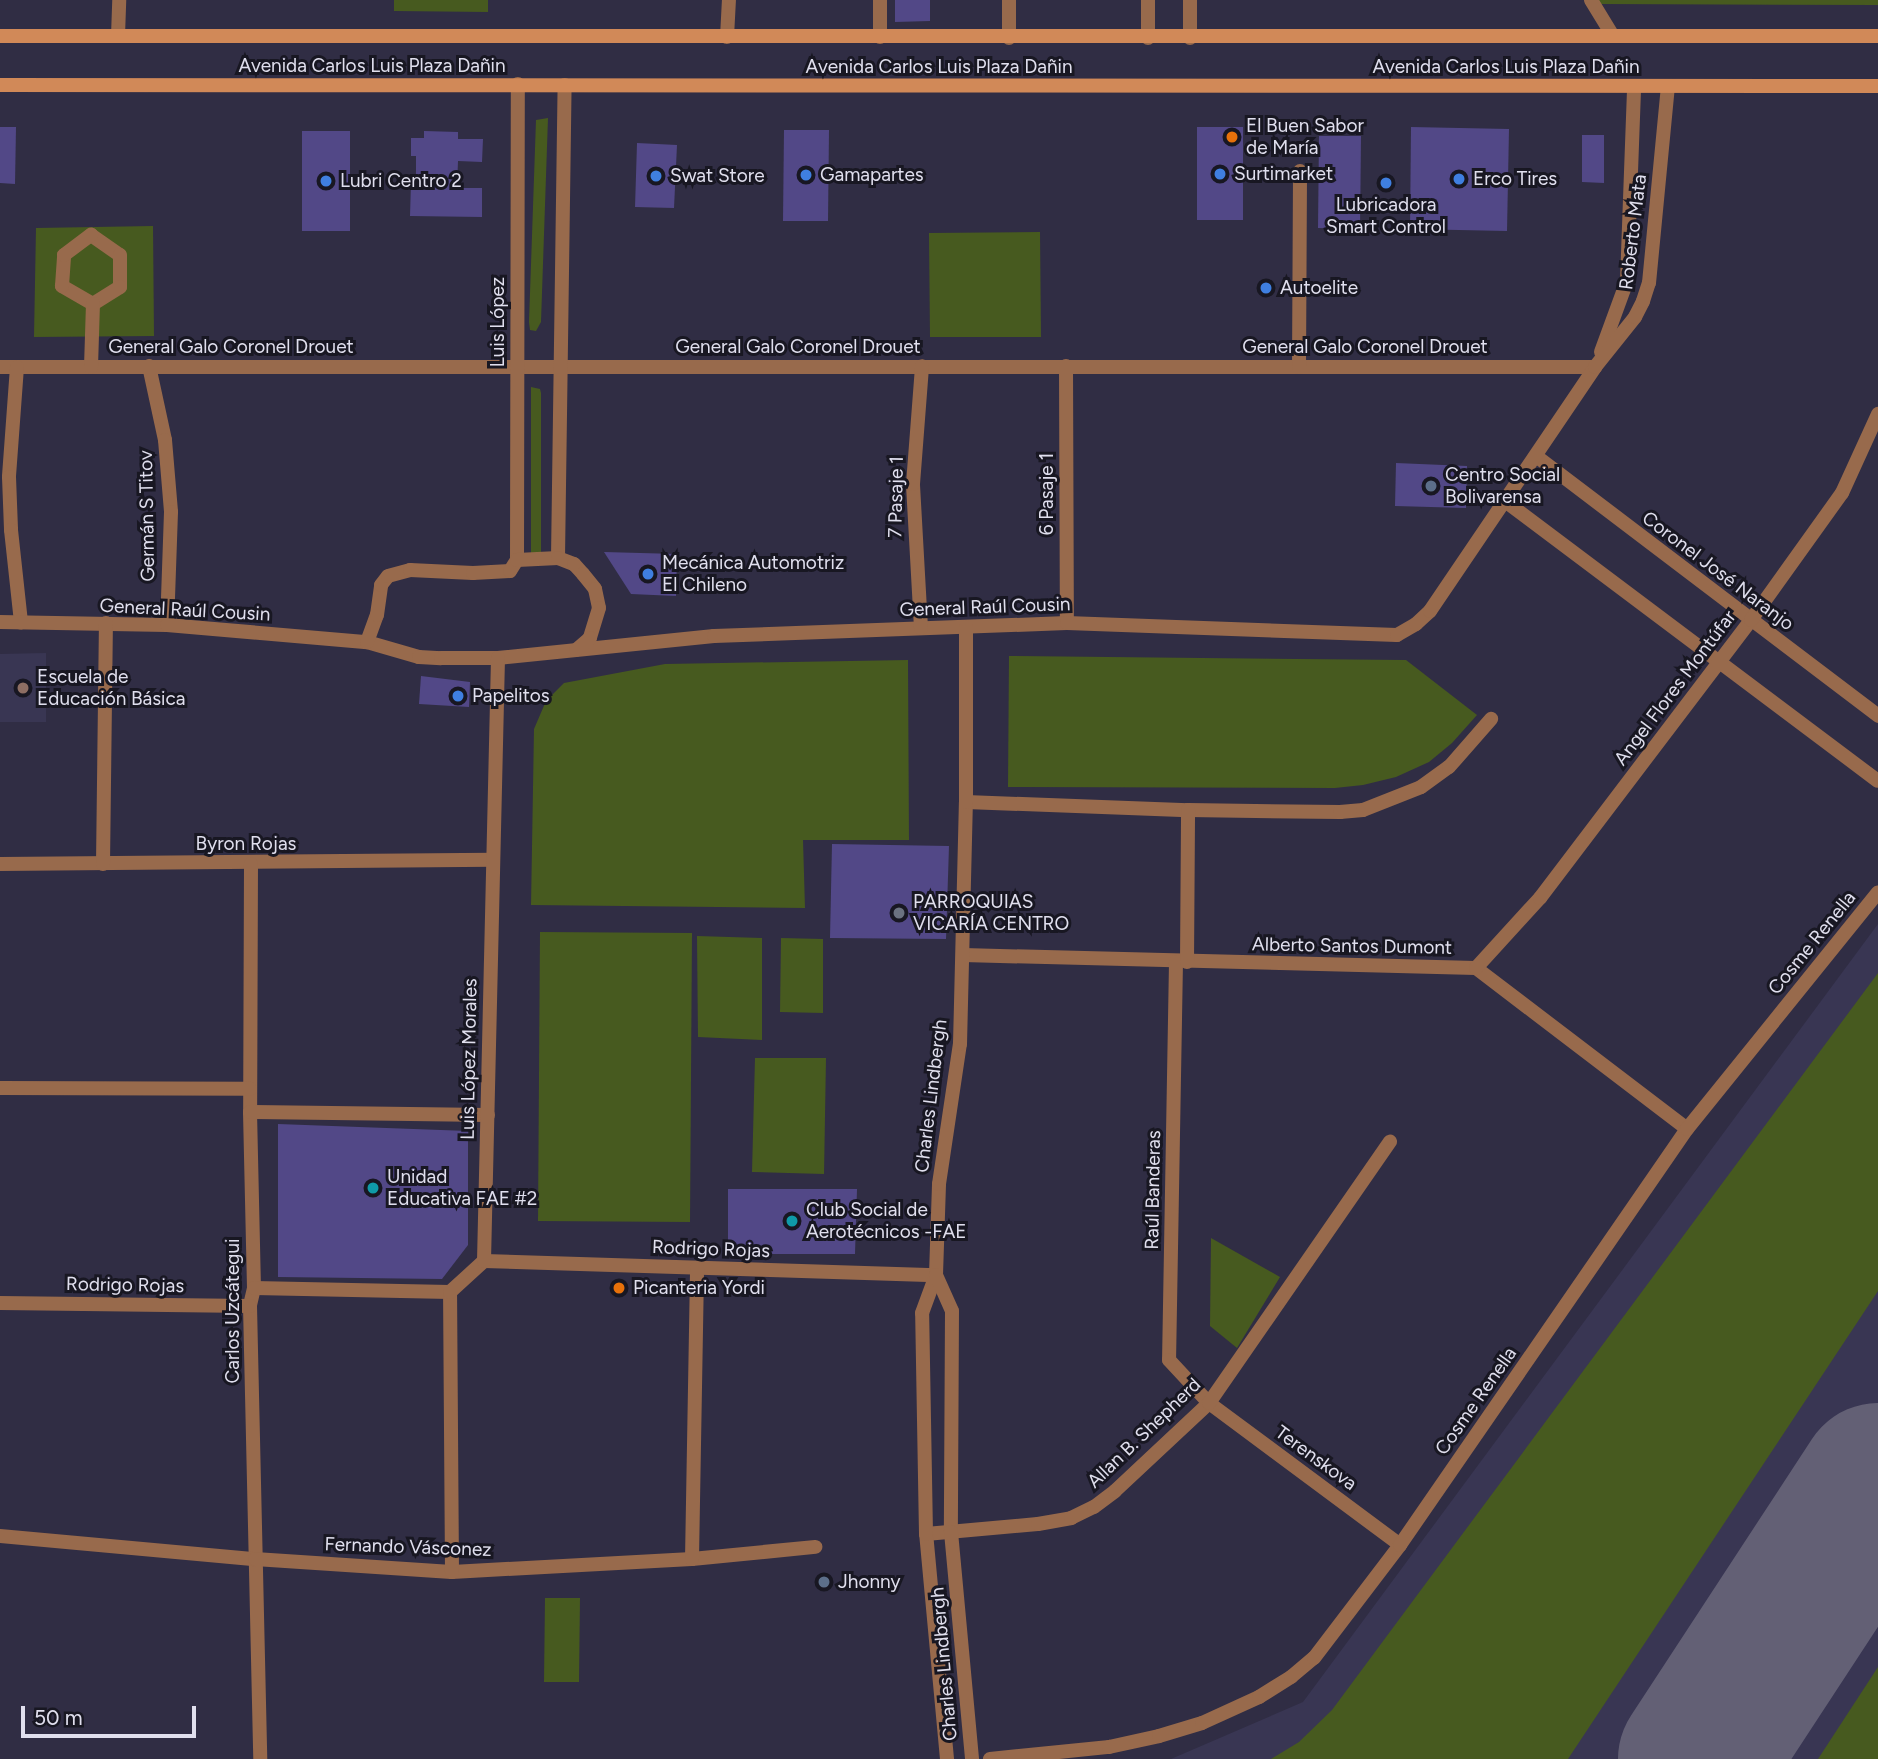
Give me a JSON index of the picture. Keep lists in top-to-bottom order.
{
  "streets": {
    "main road": ["Avenida Carlos Luis Plaza Dañin"],
    "street": [
      "Roberto Mata",
      "Luis López",
      "General Galo Coronel Drouet",
      "6 Pasaje 1",
      "7 Pasaje 1",
      "Germán S Titov",
      "Coronel José Naranjo",
      "General Raúl Cousin",
      "Angel Flores Montúfar",
      "Byron Rojas",
      "Cosme Renella",
      "Alberto Santos Dumont",
      "Luis López Morales",
      "Charles Lindbergh",
      "Raúl Banderas",
      "Rodrigo Rojas",
      "Carlos Uzcátegui",
      "Allan B. Shepherd",
      "Terenskova",
      "Fernando Vásconez"
    ]
  },
  "crossings": [
    ["Avenida Carlos Luis Plaza Dañin", "Roberto Mata"],
    ["Avenida Carlos Luis Plaza Dañin", "Luis López"],
    ["Roberto Mata", "General Galo Coronel Drouet"],
    ["Roberto Mata", "Coronel José Naranjo"],
    ["Roberto Mata", "General Raúl Cousin"],
    ["Luis López", "General Galo Coronel Drouet"],
    ["General Galo Coronel Drouet", "6 Pasaje 1"],
    ["General Galo Coronel Drouet", "7 Pasaje 1"],
    ["General Galo Coronel Drouet", "Germán S Titov"],
    ["6 Pasaje 1", "General Raúl Cousin"],
    ["7 Pasaje 1", "General Raúl Cousin"],
    ["Germán S Titov", "General Raúl Cousin"],
    ["Coronel José Naranjo", "Angel Flores Montúfar"],
    ["General Raúl Cousin", "Luis López Morales"],
    ["General Raúl Cousin", "Charles Lindbergh"],
    ["Angel Flores Montúfar", "Alberto Santos Dumont"],
    ["Byron Rojas", "Luis López Morales"],
    ["Byron Rojas", "Carlos Uzcátegui"],
    ["Cosme Renella", "Alberto Santos Dumont"],
    ["Cosme Renella", "Terenskova"],
    ["Alberto Santos Dumont", "Charles Lindbergh"],
    ["Alberto Santos Dumont", "Raúl Banderas"],
    ["Luis López Morales", "Rodrigo Rojas"],
    ["Charles Lindbergh", "Rodrigo Rojas"],
    ["Charles Lindbergh", "Allan B. Shepherd"],
    ["Raúl Banderas", "Allan B. Shepherd"],
    ["Raúl Banderas", "Terenskova"],
    ["Rodrigo Rojas", "Carlos Uzcátegui"],
    ["Carlos Uzcátegui", "Fernando Vásconez"],
    ["Allan B. Shepherd", "Terenskova"]
  ],
  "places": [
    "El Buen Sabor de María",
    "Surtimarket",
    "Gamapartes",
    "Swat Store",
    "Erco Tires",
    "Lubri Centro 2",
    "Lubricadora Smart Control",
    "Autoelite",
    "Centro Social Bolivarensa",
    "Mecánica Automotriz El Chileno",
    "Escuela de Educación Básica",
    "Papelitos",
    "PARROQUIAS VICARÍA CENTRO",
    "Unidad Educativa FAE #2",
    "Club Social de Aerotécnicos -FAE",
    "Picanteria Yordi",
    "Jhonny"
  ],
  "scale_bar": "50 m"
}
